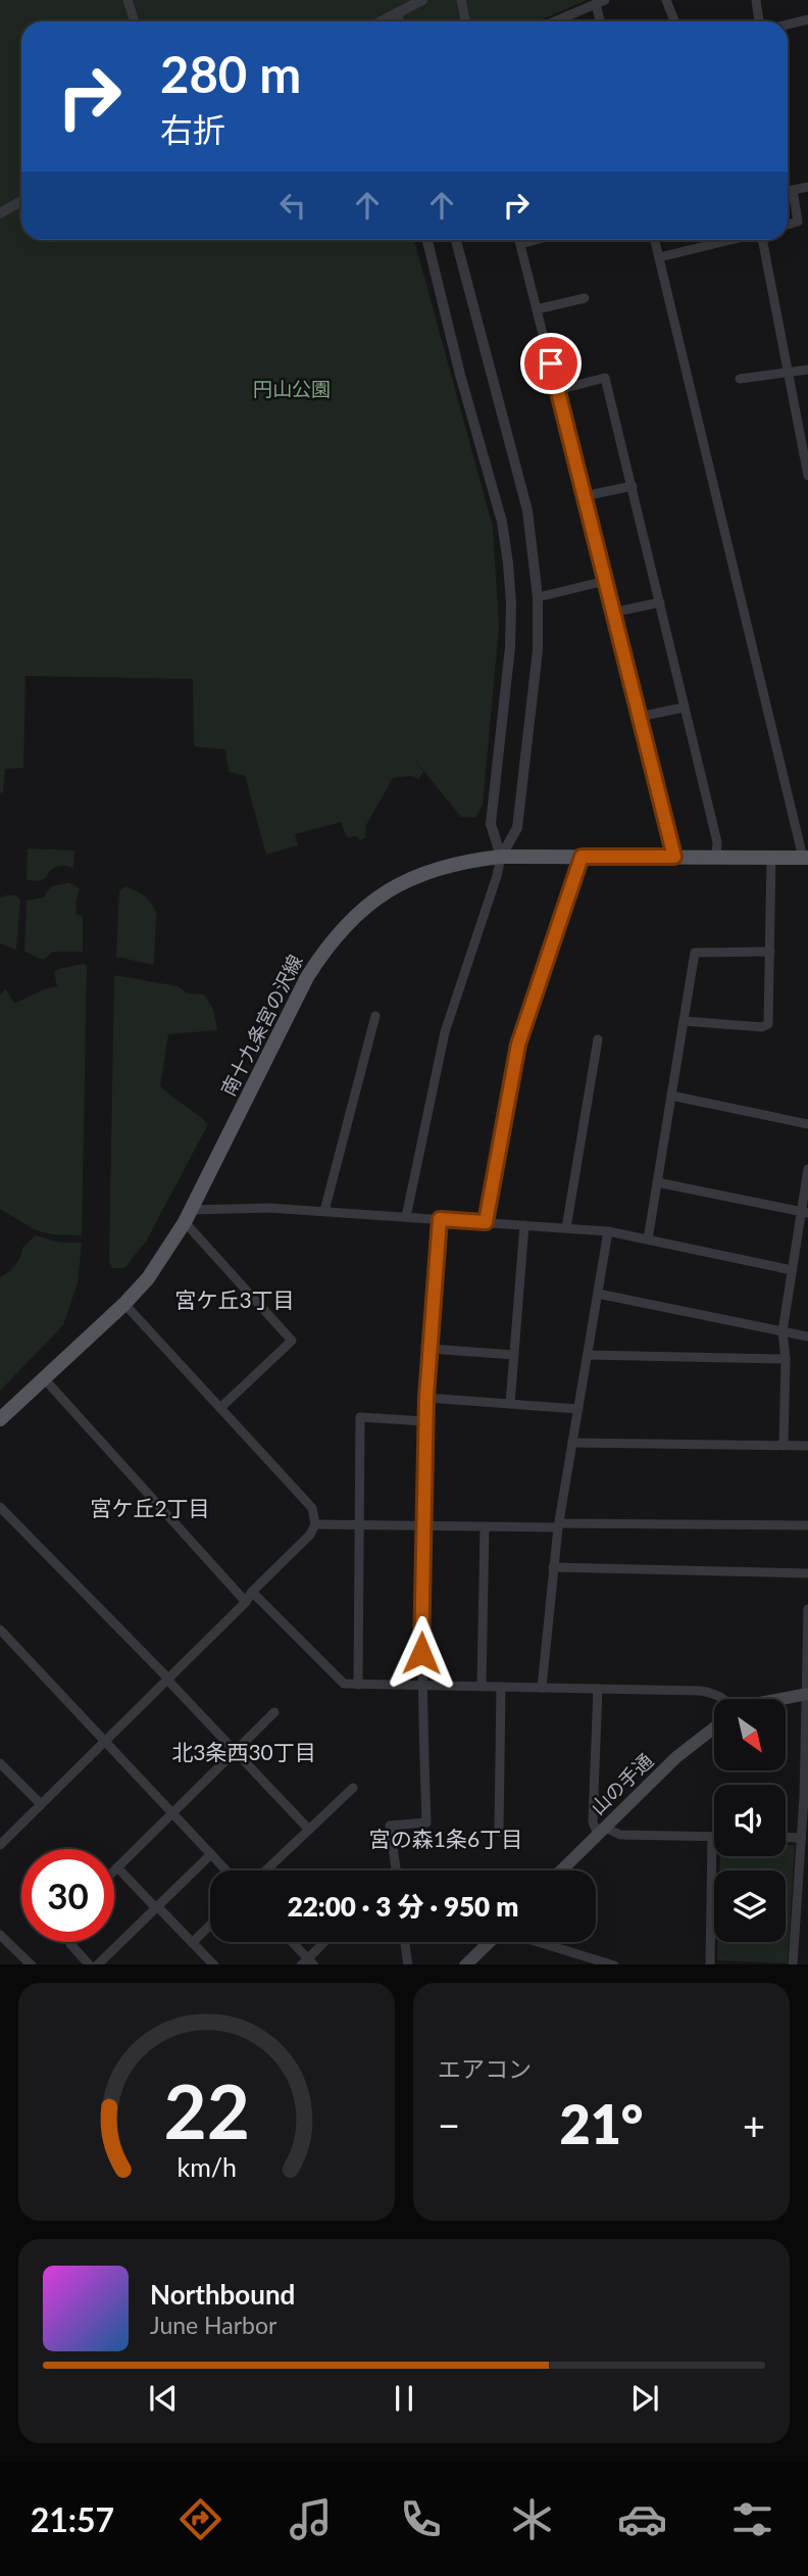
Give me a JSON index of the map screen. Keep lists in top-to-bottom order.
{
  "streets": {
    "main road": ["南十九条宮の沢線", "山の手通"]
  },
  "districts": [
    "宮ケ丘3丁目",
    "宮ケ丘2丁目",
    "北3条西30丁目",
    "宮の森1条6丁目"
  ],
  "parks": ["円山公園"],
  "north": "bottom right",
  "page": {
    "turn": ["280 m", "右折"],
    "limit": "30",
    "trip": "22:00 · 3 分 · 950 m",
    "tile": "エアコン",
    "heat": ["−", "21°", "+"],
    "song": ["Northbound", "June Harbor"],
    "tabs": "21:57",
    "gauge": ["22", "km/h"]
  }
}
